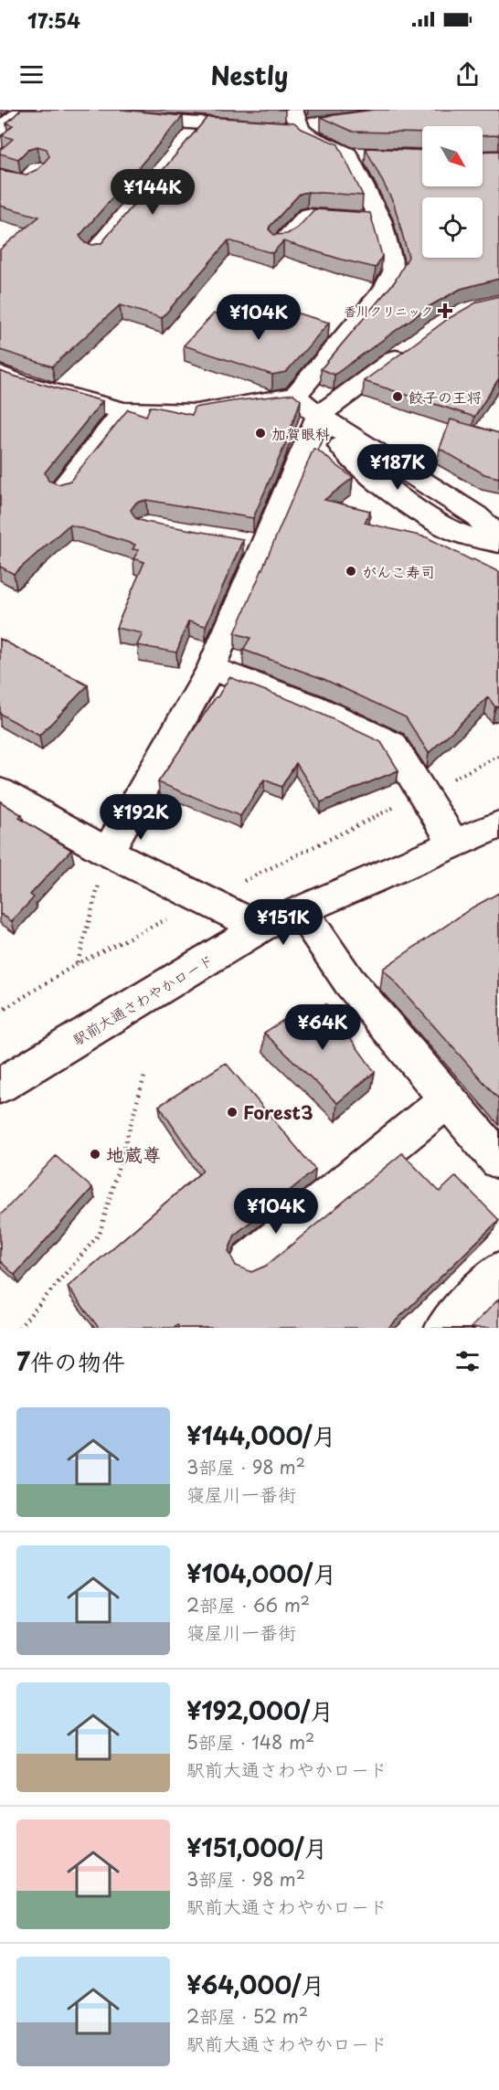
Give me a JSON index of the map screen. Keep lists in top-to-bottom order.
{
  "streets": {
    "street": ["駅前大通さわやかロード"]
  },
  "places": {
    "health": ["香川クリニック"],
    "other": [
      "餃子の王将",
      "加賀眼科",
      "がんこ寿司",
      "Forest3",
      "地蔵尊"
    ]
  },
  "north": "bottom right",
  "page": {
    "status": "17:54",
    "header": "Nestly",
    "price": [
      "¥144K",
      "¥104K",
      "¥187K",
      "¥192K",
      "¥151K",
      "¥64K",
      "¥104K"
    ],
    "heading": "7件の物件",
    "list": [
      {
        "name": "¥144,000/月",
        "note": "3部屋 · 98 m² · 寝屋川一番街"
      },
      {
        "name": "¥104,000/月",
        "note": "2部屋 · 66 m² · 寝屋川一番街"
      },
      {
        "name": "¥192,000/月",
        "note": "5部屋 · 148 m² · 駅前大通さわやかロード"
      },
      {
        "name": "¥151,000/月",
        "note": "3部屋 · 98 m² · 駅前大通さわやかロード"
      },
      {
        "name": "¥64,000/月",
        "note": "2部屋 · 52 m² · 駅前大通さわやかロード"
      }
    ]
  }
}
